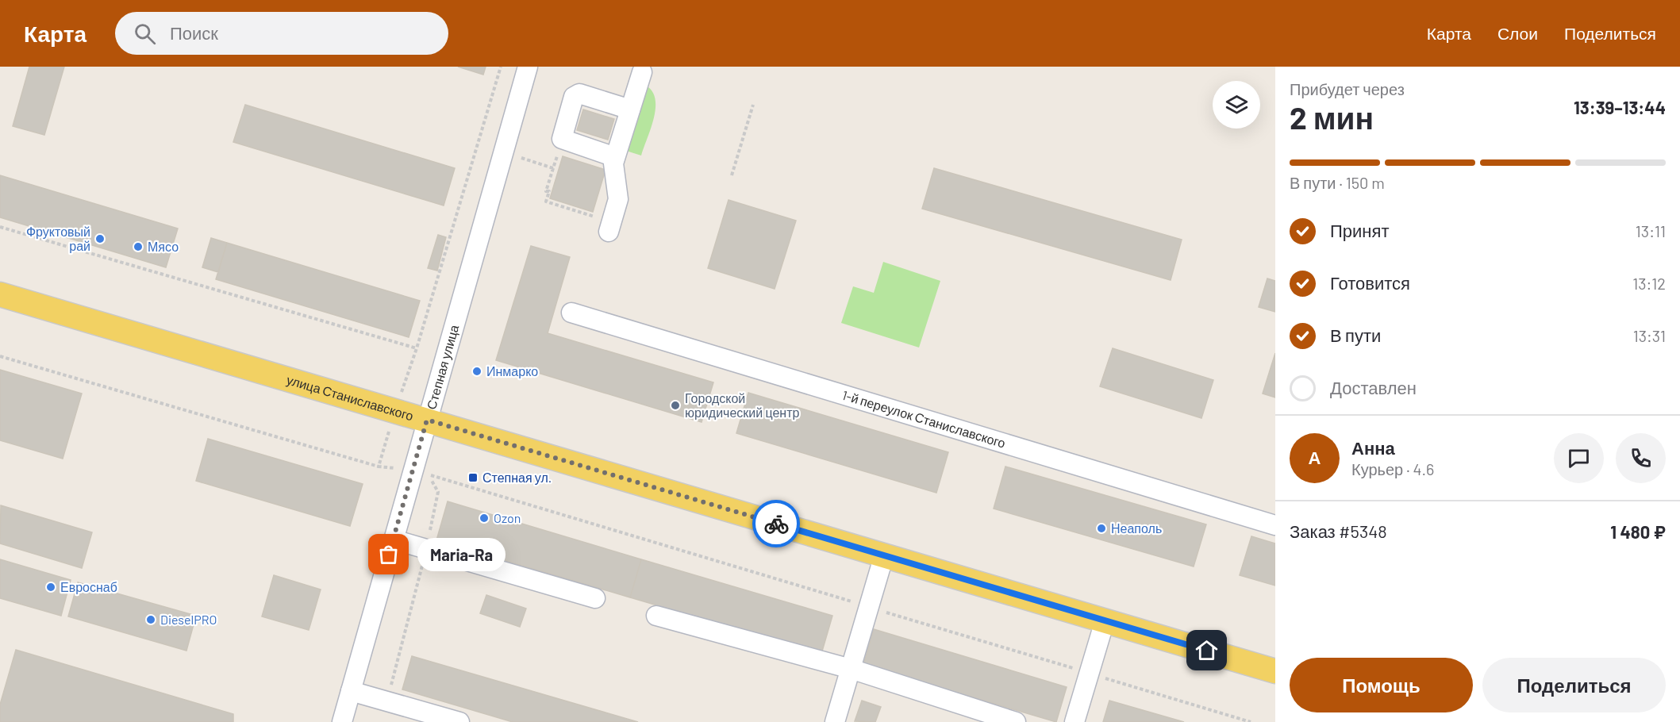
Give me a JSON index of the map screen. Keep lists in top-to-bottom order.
{
  "streets": {
    "main road": ["улица Станиславского"],
    "street": ["Степная улица", "1-й переулок Станиславского"]
  },
  "crossings": [
    ["Степная улица", "улица Станиславского"]
  ],
  "places": {
    "other": [
      "Фруктовый рай",
      "Мясо",
      "Инмарко",
      "Городской юридический центр",
      "Ozon",
      "Неаполь",
      "Maria-Ra",
      "Евроснаб",
      "DieselPRO"
    ],
    "transit": ["Степная ул."]
  },
  "page": {
    "header": "Карта",
    "search": "Поиск",
    "nav": ["Карта", "Слои", "Поделиться"],
    "heading": ["2 мин", "Прибудет через", "13:39–13:44"],
    "panel": [
      "Анна",
      "Курьер · 4.6",
      "Заказ #5348",
      "1 480 ₽"
    ],
    "bar": "В пути · 150 m",
    "list": [
      ["Принят", "13:11"],
      ["Готовится", "13:12"],
      ["В пути", "13:31"],
      "Доставлен"
    ],
    "round": "А",
    "bubble": "Maria-Ra",
    "buttons": ["Помощь", "Поделиться"]
  }
}
